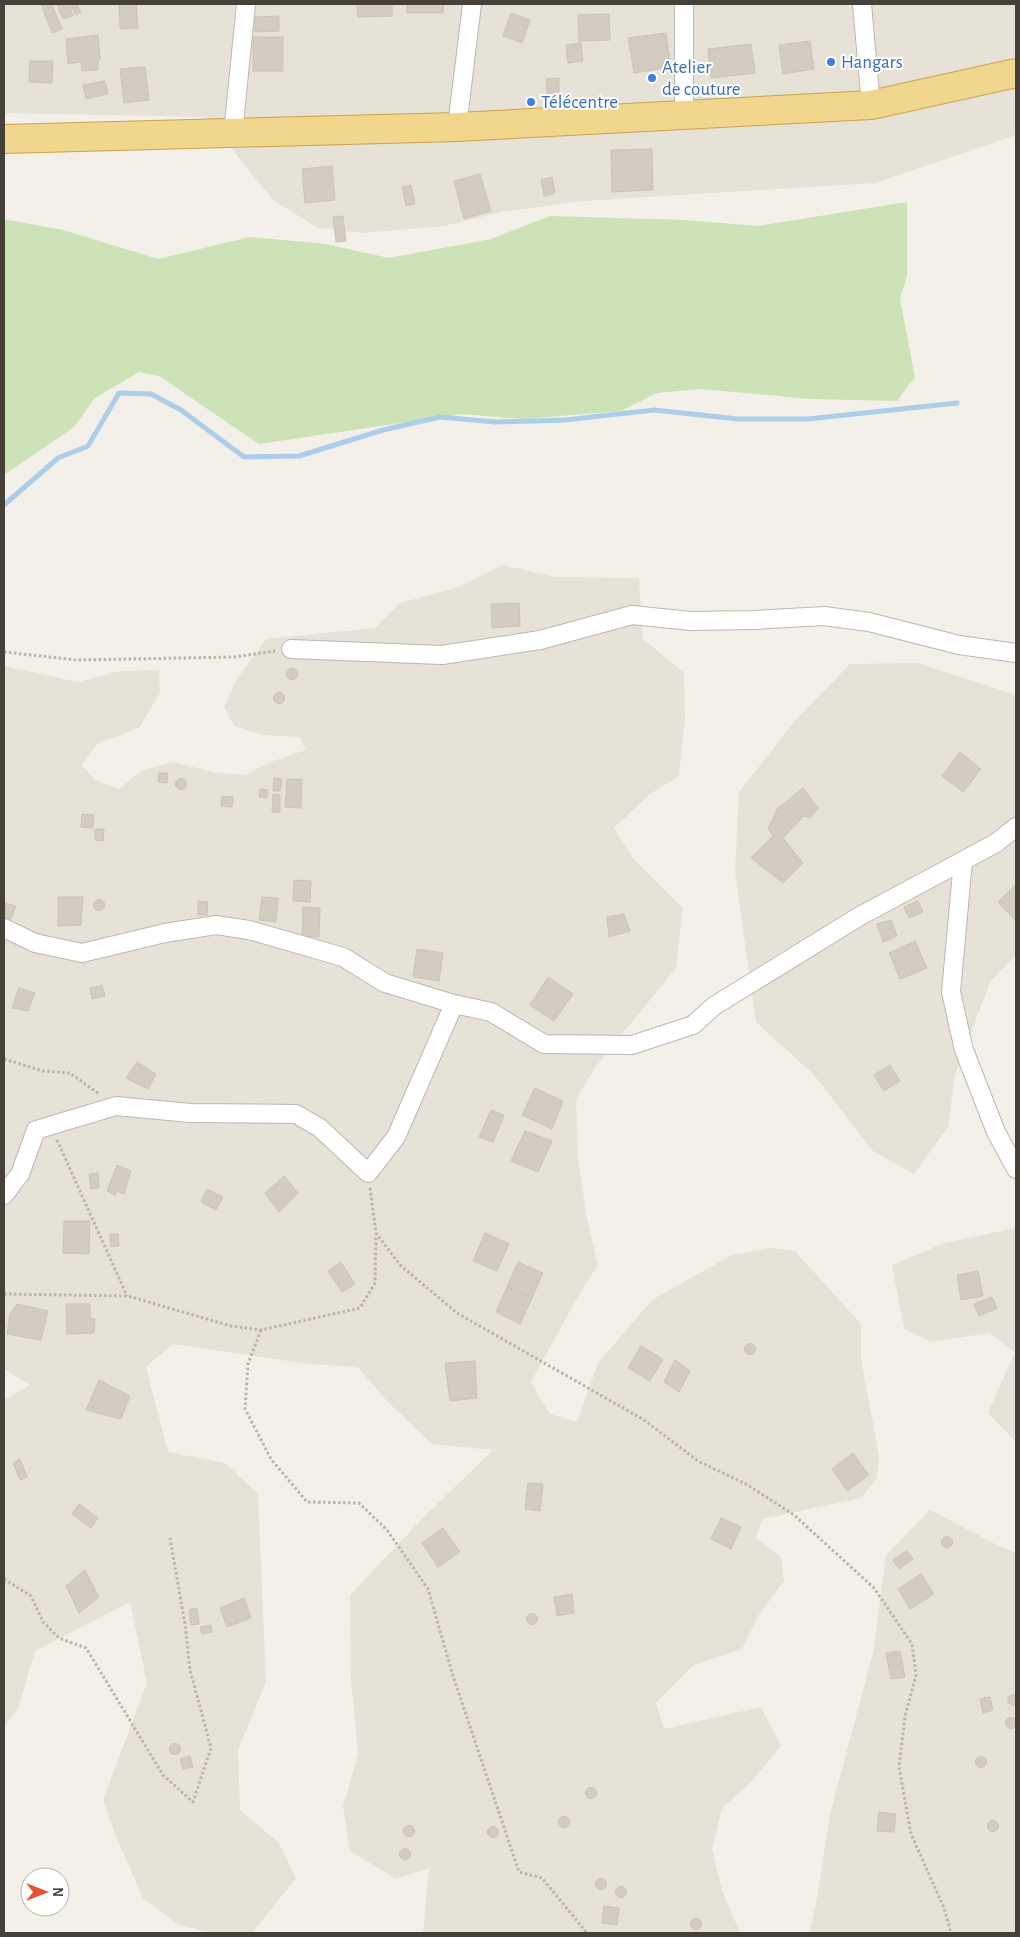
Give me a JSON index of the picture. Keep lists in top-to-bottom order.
{
  "places": ["Hangars", "Atelier de couture", "Télécentre"],
  "north": "right"
}
